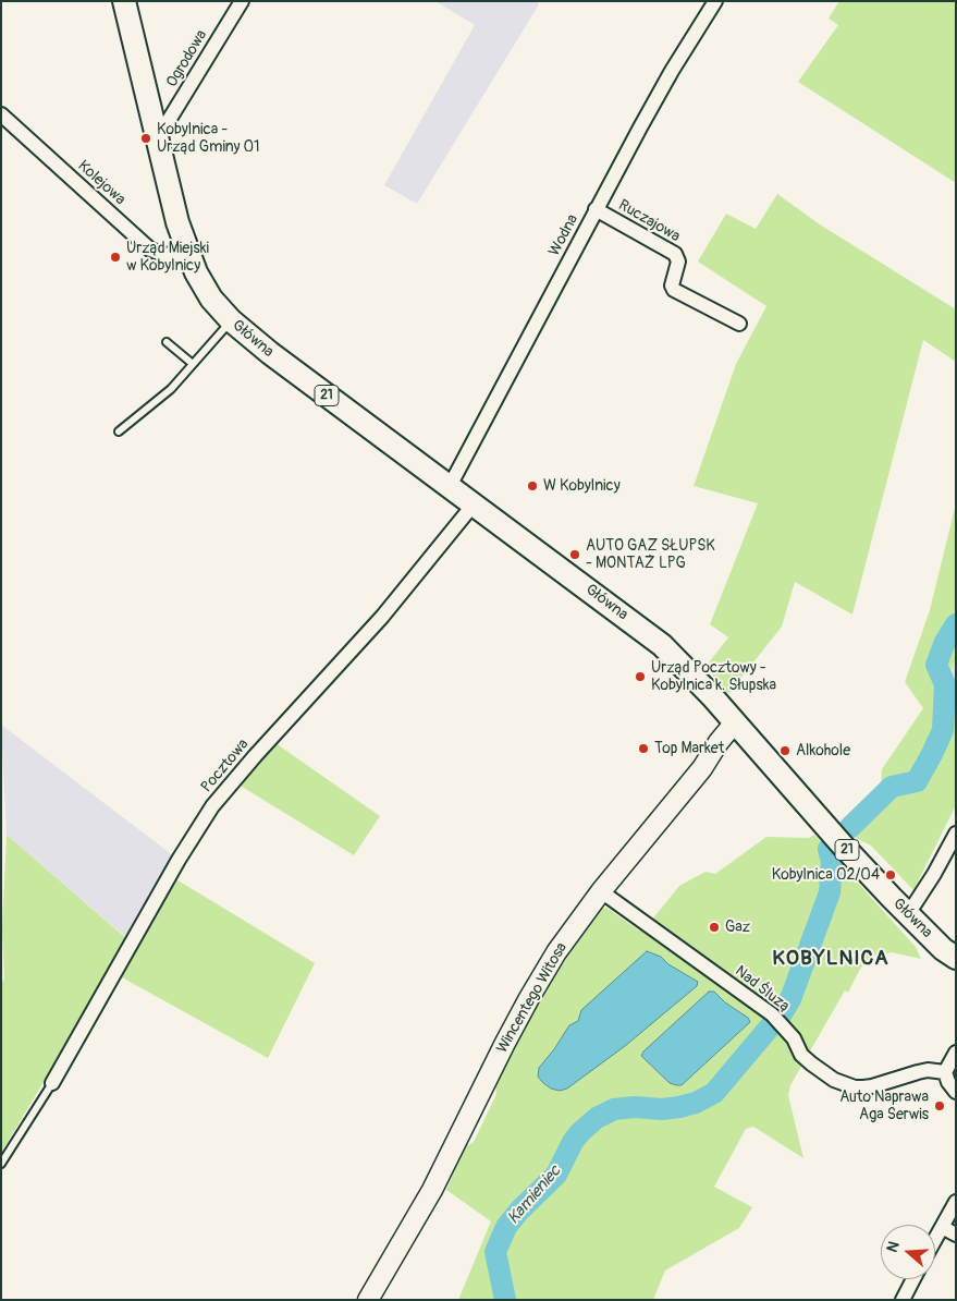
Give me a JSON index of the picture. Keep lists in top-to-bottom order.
{
  "streets": {
    "main road": ["Główna", "21"],
    "street": [
      "Ogrodowa",
      "Kolejowa",
      "Ruczajowa",
      "Wodna",
      "Pocztowa",
      "Nad Śluzą",
      "Wincentego Witosa"
    ]
  },
  "crossings": [
    ["Ogrodowa", "21"],
    ["Kolejowa", "Główna"],
    ["Kolejowa", "21"],
    ["Ruczajowa", "Wodna"],
    ["Wodna", "Główna"],
    ["Główna", "21"],
    ["Główna", "Pocztowa"],
    ["Główna", "Wincentego Witosa"],
    ["Nad Śluzą", "Wincentego Witosa"]
  ],
  "districts": ["KOBYLNICA"],
  "water": ["Kamieniec"],
  "places": [
    "Kobylnica - Urząd Gminy 01",
    "Urząd Miejski w Kobylnicy",
    "W Kobylnicy",
    "AUTO GAZ SŁUPSK - MONTAŻ LPG",
    "Urząd Pocztowy - Kobylnica k. Słupska",
    "Top Market",
    "Alkohole",
    "Kobylnica 02/04",
    "Gaz",
    "Auto Naprawa Aga Serwis"
  ],
  "north": "left"
}
